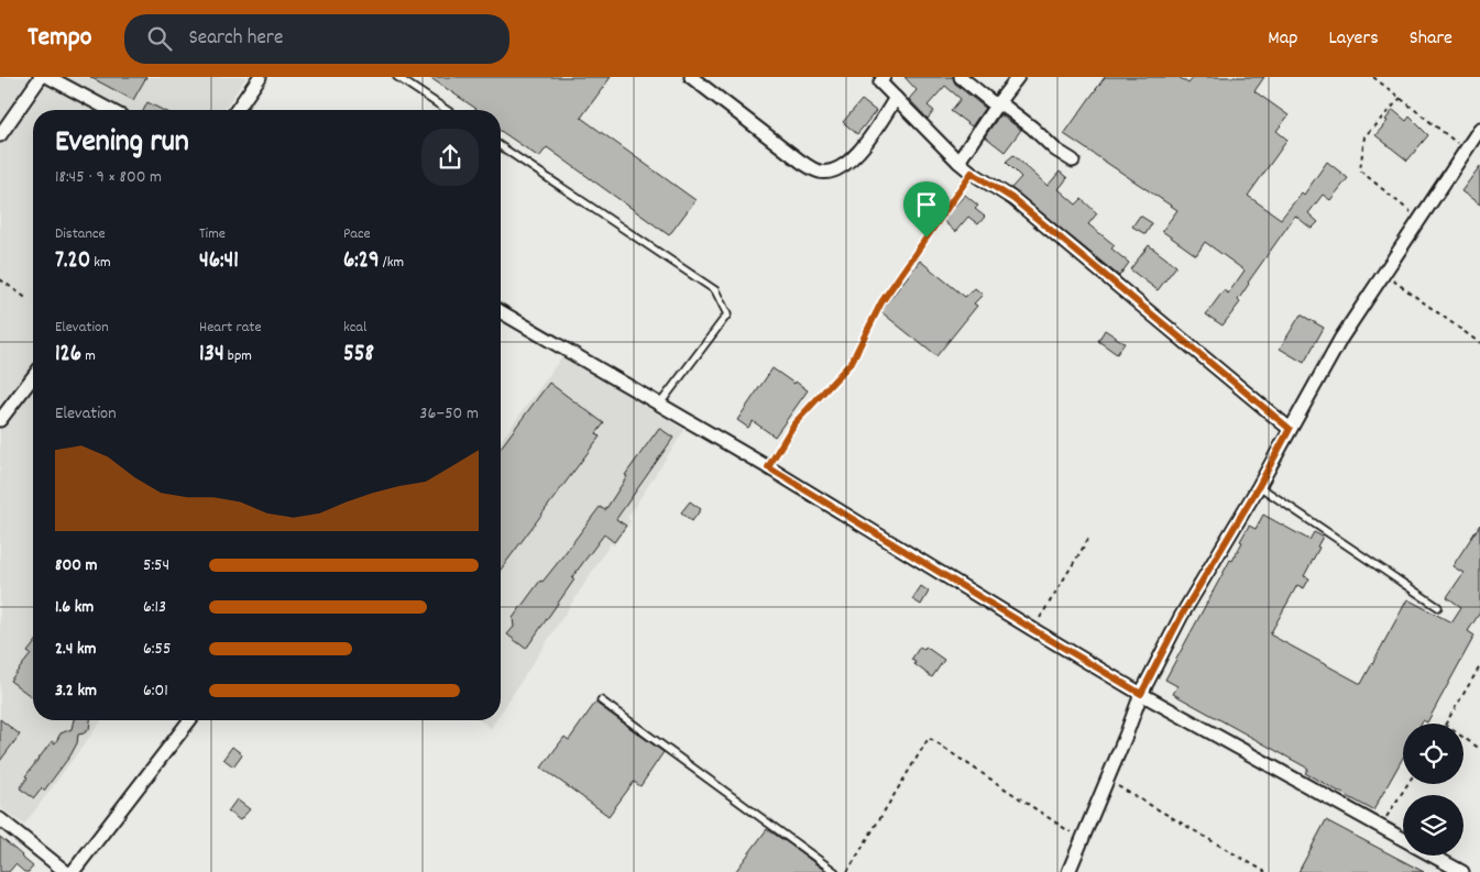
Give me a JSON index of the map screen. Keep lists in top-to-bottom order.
{
  "page": {
    "header": "Tempo",
    "search": "Search here",
    "nav": ["Map", "Layers", "Share"],
    "heading": ["Evening run", "18:45 · 9 × 800 m"],
    "stats": [
      ["Distance", "7.20 km"],
      ["Time", "46:41"],
      ["Pace", "6:29 /km"],
      ["Elevation", "126 m"],
      ["Heart rate", "134 bpm"],
      ["kcal", "558"]
    ],
    "chart": ["Elevation", "36–50 m"],
    "list": [
      {
        "name": "800 m",
        "note": "5:54"
      },
      {
        "name": "1.6 km",
        "note": "6:13"
      },
      {
        "name": "2.4 km",
        "note": "6:55"
      },
      {
        "name": "3.2 km",
        "note": "6:01"
      }
    ]
  }
}
